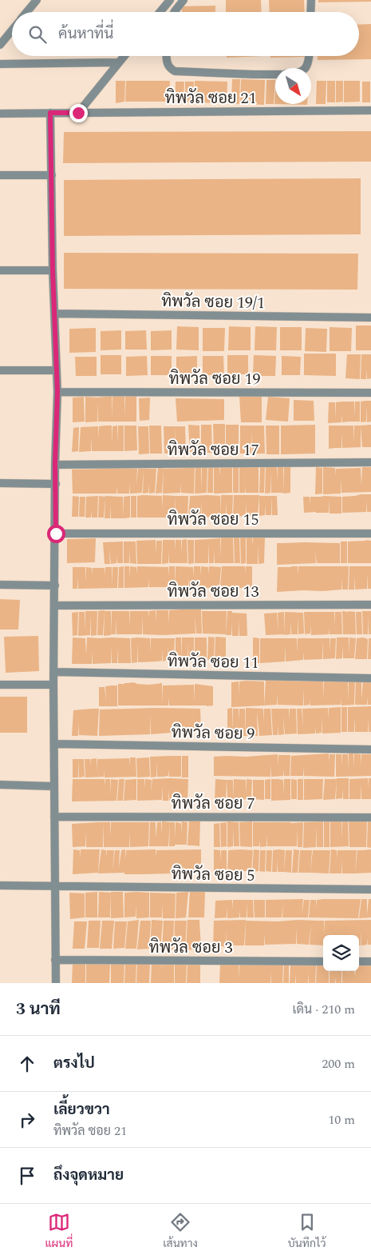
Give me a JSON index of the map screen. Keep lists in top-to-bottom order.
{
  "streets": {
    "street": [
      "ทิพวัล ซอย 21",
      "ทิพวัล ซอย 19/1",
      "ทิพวัล ซอย 19",
      "ทิพวัล ซอย 17",
      "ทิพวัล ซอย 15",
      "ทิพวัล ซอย 13",
      "ทิพวัล ซอย 11",
      "ทิพวัล ซอย 9",
      "ทิพวัล ซอย 7",
      "ทิพวัล ซอย 5",
      "ทิพวัล ซอย 3"
    ]
  },
  "north": "bottom right",
  "page": {
    "search": "ค้นหาที่นี่",
    "heading": ["3 นาที", "เดิน · 210 m"],
    "list": [
      ["ตรงไป", "200 m"],
      ["เลี้ยวขวา", "ทิพวัล ซอย 21", "10 m"],
      "ถึงจุดหมาย"
    ],
    "nav": ["แผนที่", "เส้นทาง", "บันทึกไว้"]
  }
}
